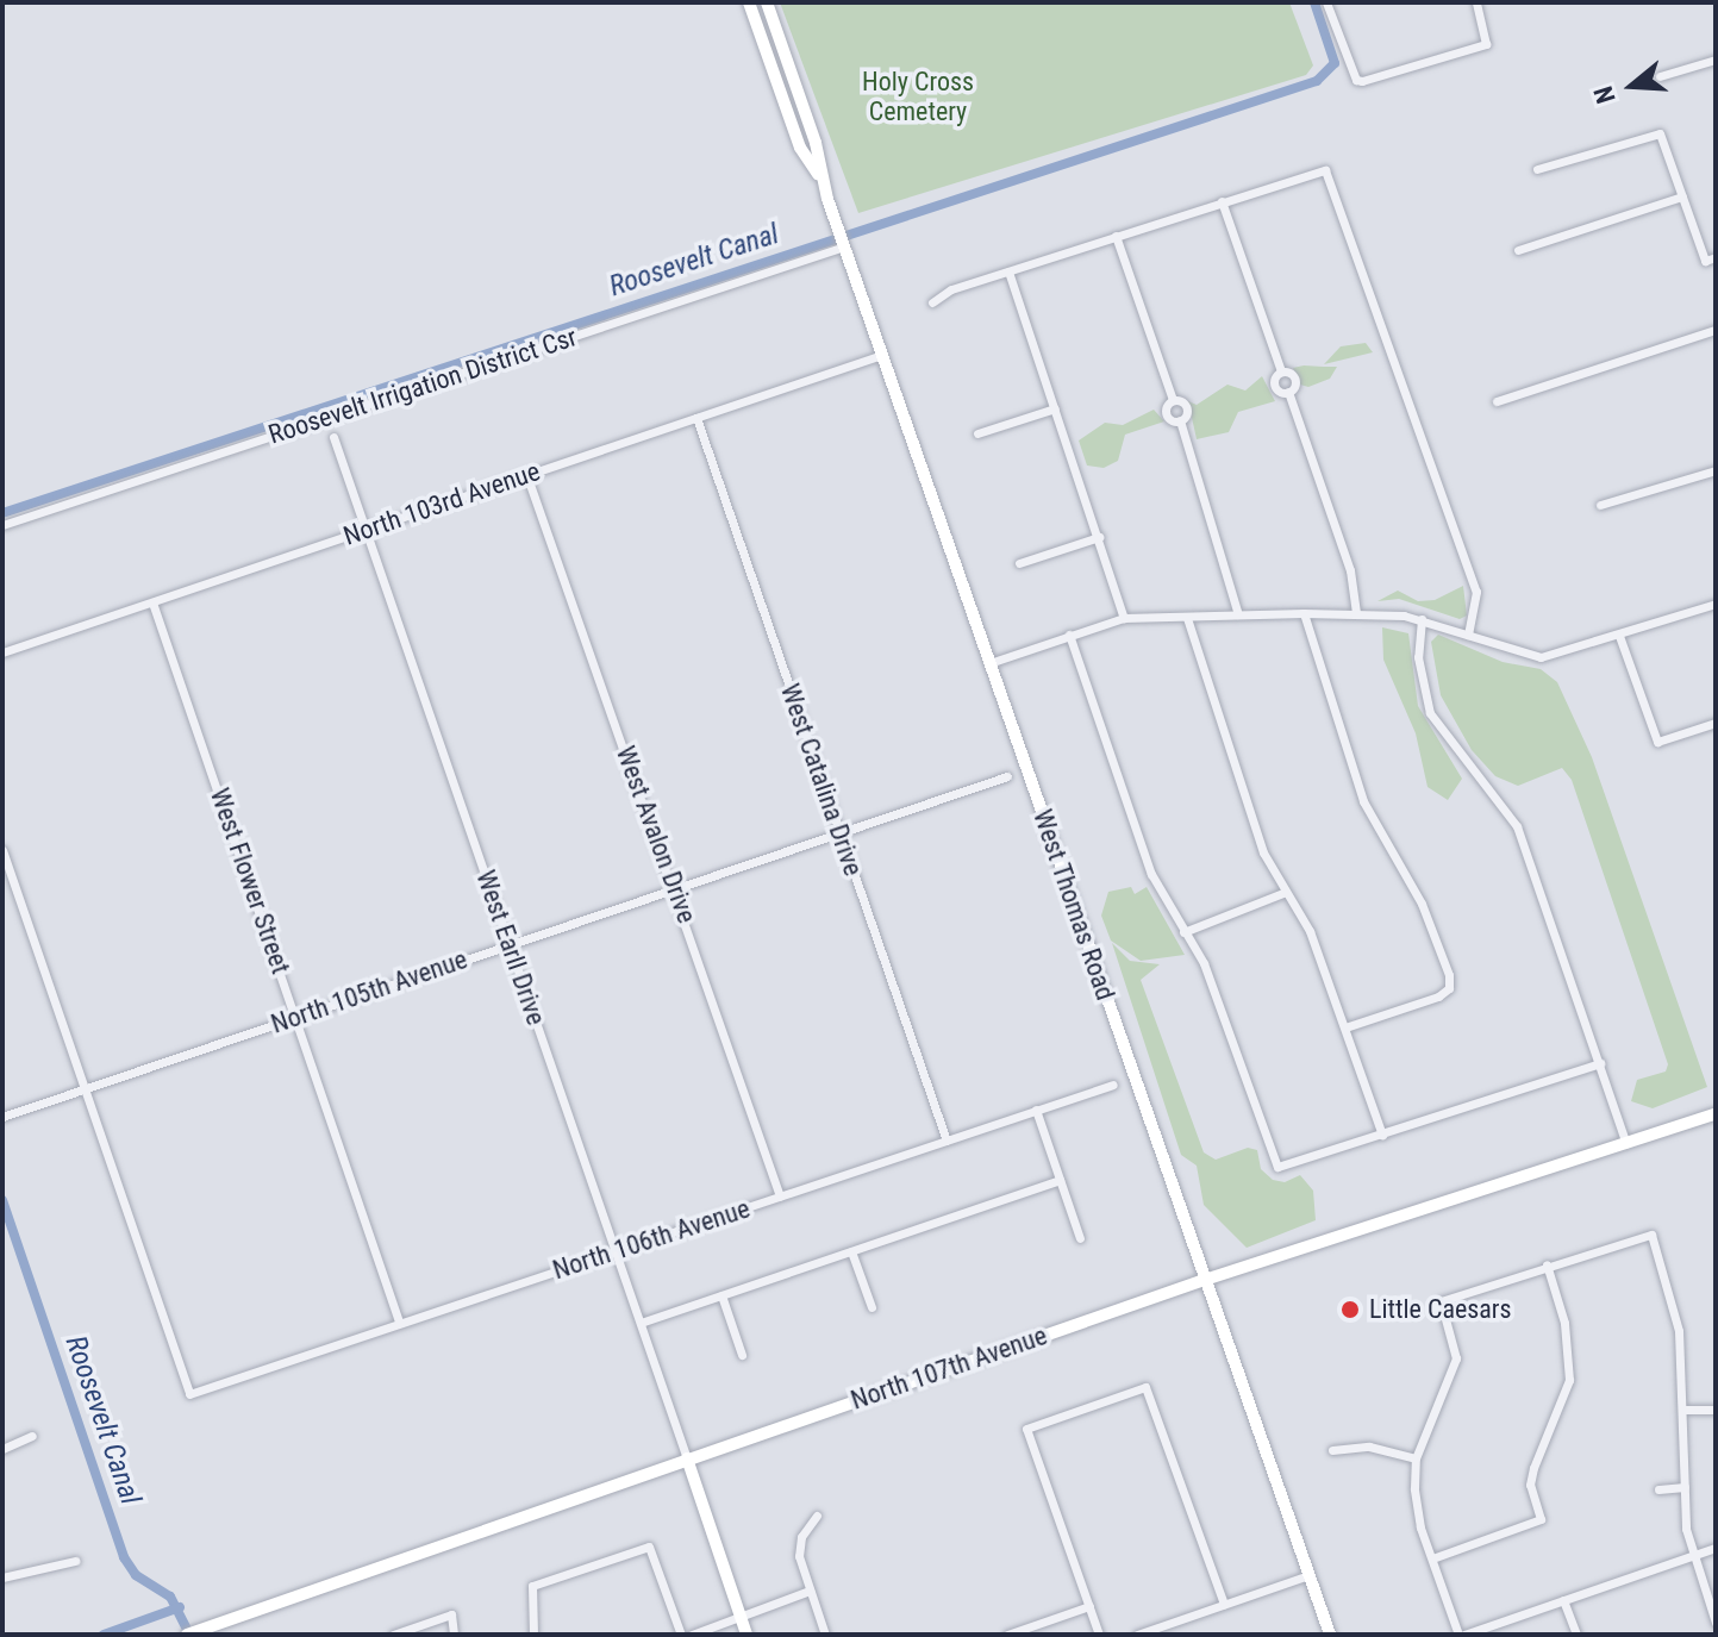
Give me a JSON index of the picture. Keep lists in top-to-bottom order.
{
  "streets": {
    "main road": ["West Thomas Road", "North 107th Avenue"],
    "street": [
      "Roosevelt Irrigation District Csr",
      "North 103rd Avenue",
      "West Catalina Drive",
      "West Avalon Drive",
      "West Flower Street",
      "West Earll Drive",
      "North 105th Avenue",
      "North 106th Avenue"
    ]
  },
  "crossings": [
    ["Roosevelt Irrigation District Csr", "West Thomas Road"],
    ["North 103rd Avenue", "West Catalina Drive"],
    ["North 103rd Avenue", "West Avalon Drive"],
    ["North 103rd Avenue", "West Flower Street"],
    ["North 103rd Avenue", "West Thomas Road"],
    ["North 103rd Avenue", "West Earll Drive"],
    ["West Catalina Drive", "North 105th Avenue"],
    ["West Catalina Drive", "North 106th Avenue"],
    ["West Avalon Drive", "North 105th Avenue"],
    ["West Avalon Drive", "North 106th Avenue"],
    ["West Flower Street", "North 105th Avenue"],
    ["West Flower Street", "North 106th Avenue"],
    ["West Thomas Road", "North 107th Avenue"],
    ["West Earll Drive", "North 105th Avenue"],
    ["West Earll Drive", "North 106th Avenue"],
    ["West Earll Drive", "North 107th Avenue"],
    ["North 105th Avenue", "North 106th Avenue"]
  ],
  "water": ["Roosevelt Canal"],
  "parks": ["Holy Cross Cemetery"],
  "places": ["Little Caesars"],
  "north": "left"
}
